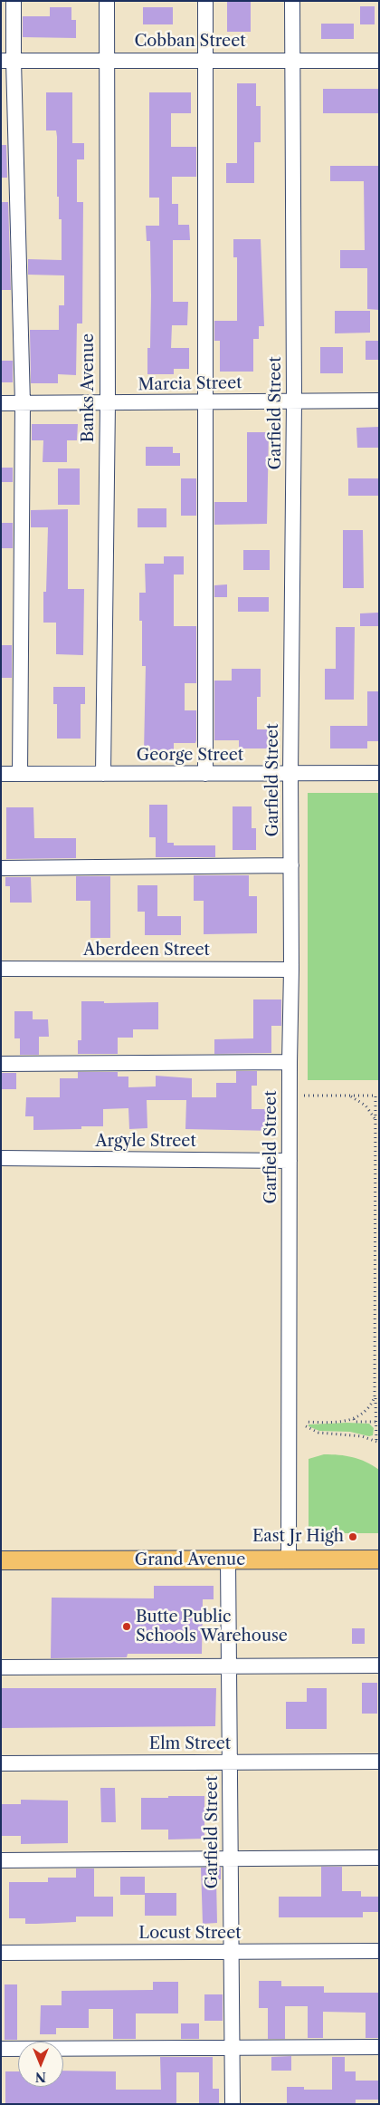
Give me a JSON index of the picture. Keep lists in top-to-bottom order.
{
  "streets": {
    "main road": ["Grand Avenue"],
    "street": [
      "Cobban Street",
      "Marcia Street",
      "Banks Avenue",
      "Garfield Street",
      "George Street",
      "Aberdeen Street",
      "Argyle Street",
      "Elm Street",
      "Locust Street"
    ]
  },
  "crossings": [
    ["Cobban Street", "Banks Avenue"],
    ["Cobban Street", "Garfield Street"],
    ["Marcia Street", "Banks Avenue"],
    ["Marcia Street", "Garfield Street"],
    ["Banks Avenue", "George Street"],
    ["Garfield Street", "George Street"],
    ["Garfield Street", "Aberdeen Street"],
    ["Garfield Street", "Argyle Street"],
    ["Garfield Street", "Grand Avenue"],
    ["Garfield Street", "Elm Street"],
    ["Garfield Street", "Locust Street"]
  ],
  "places": ["East Jr High", "Butte Public Schools Warehouse"],
  "north": "bottom"
}
